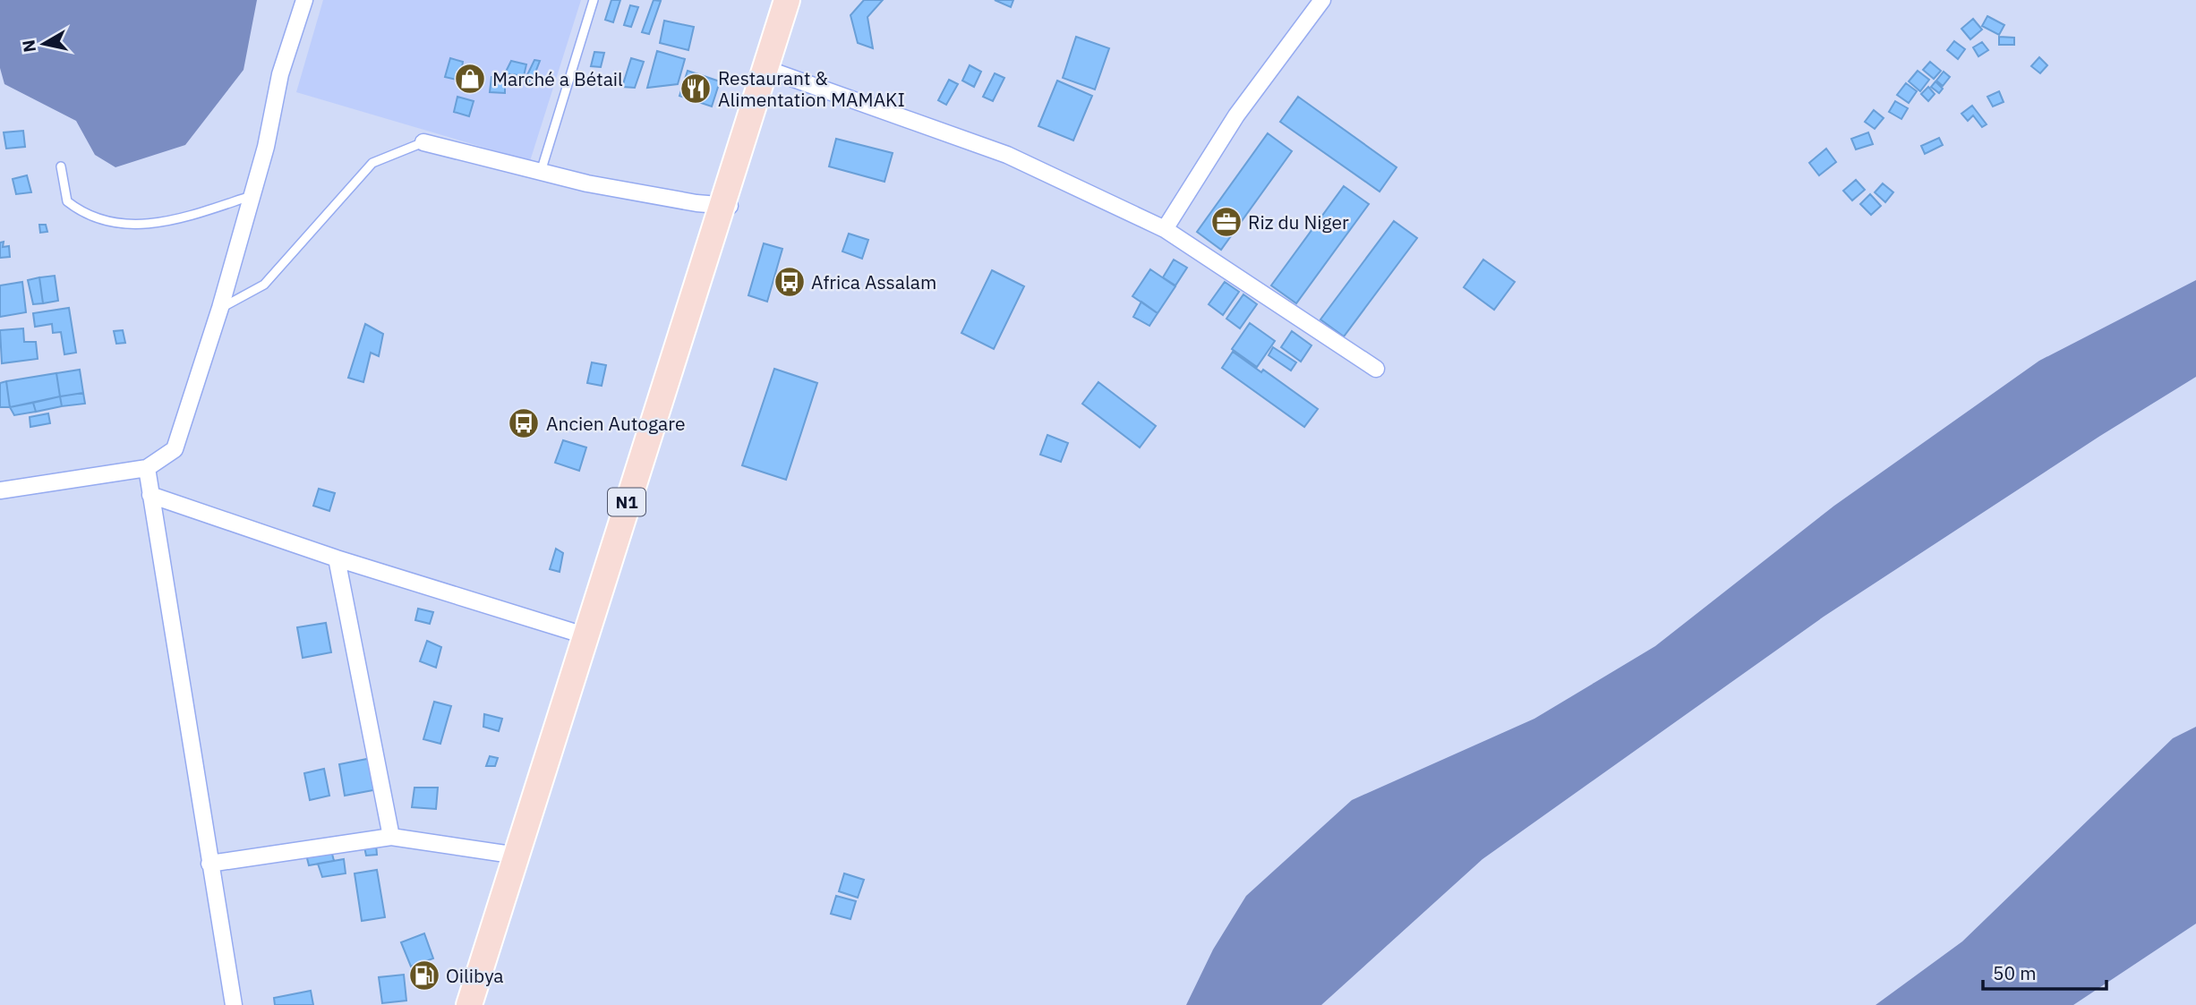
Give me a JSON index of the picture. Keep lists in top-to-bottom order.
{
  "streets": {
    "main road": ["N1"]
  },
  "places": {
    "shop": ["Marché a Bétail"],
    "restaurant": ["Restaurant & Alimentation MAMAKI"],
    "office": ["Riz du Niger"],
    "bus stop": ["Africa Assalam", "Ancien Autogare"],
    "fuel station": ["Oilibya"]
  },
  "scale_bar": "50 m",
  "north": "left"
}
